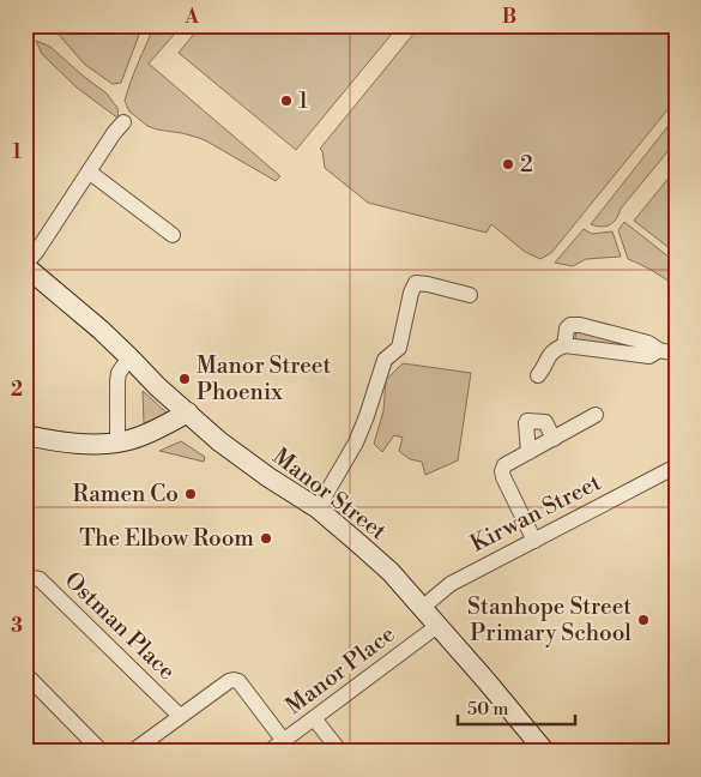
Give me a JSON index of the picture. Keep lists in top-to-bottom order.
{
  "streets": {
    "main road": ["Manor Street"],
    "street": ["Kirwan Street", "Ostman Place", "Manor Place"]
  },
  "crossings": [
    ["Manor Street", "Kirwan Street"],
    ["Manor Street", "Manor Place"]
  ],
  "places": [
    "1",
    "2",
    "Manor Street Phoenix",
    "Ramen Co",
    "The Elbow Room",
    "Stanhope Street Primary School"
  ],
  "scale_bar": "50 m",
  "grid": {
    "columns": ["A", "B"],
    "rows": ["1", "2", "3"]
  }
}
